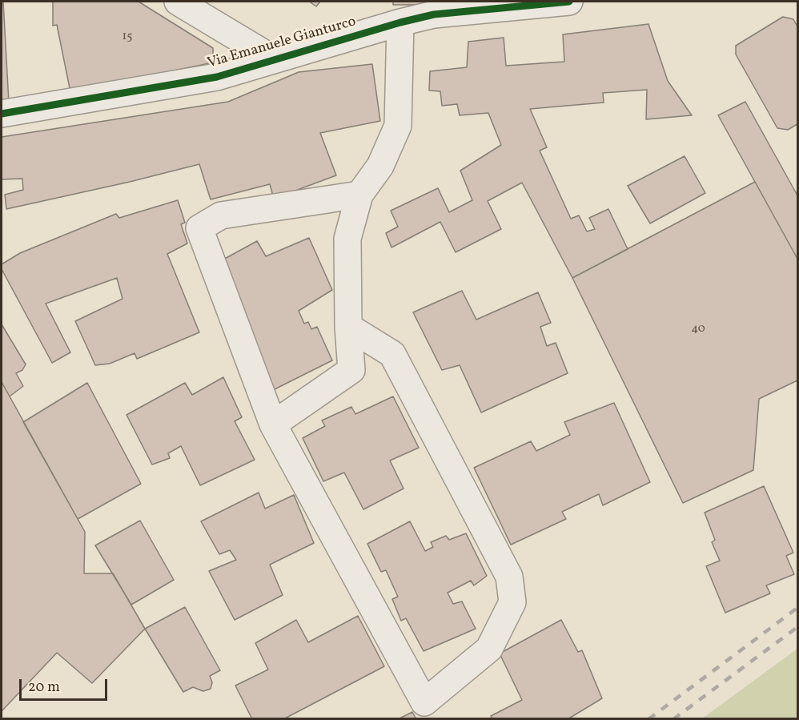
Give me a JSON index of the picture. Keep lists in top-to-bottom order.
{
  "streets": {
    "street": ["Via Emanuele Gianturco"]
  },
  "house_numbers": ["15", "40"],
  "scale_bar": "20 m"
}
